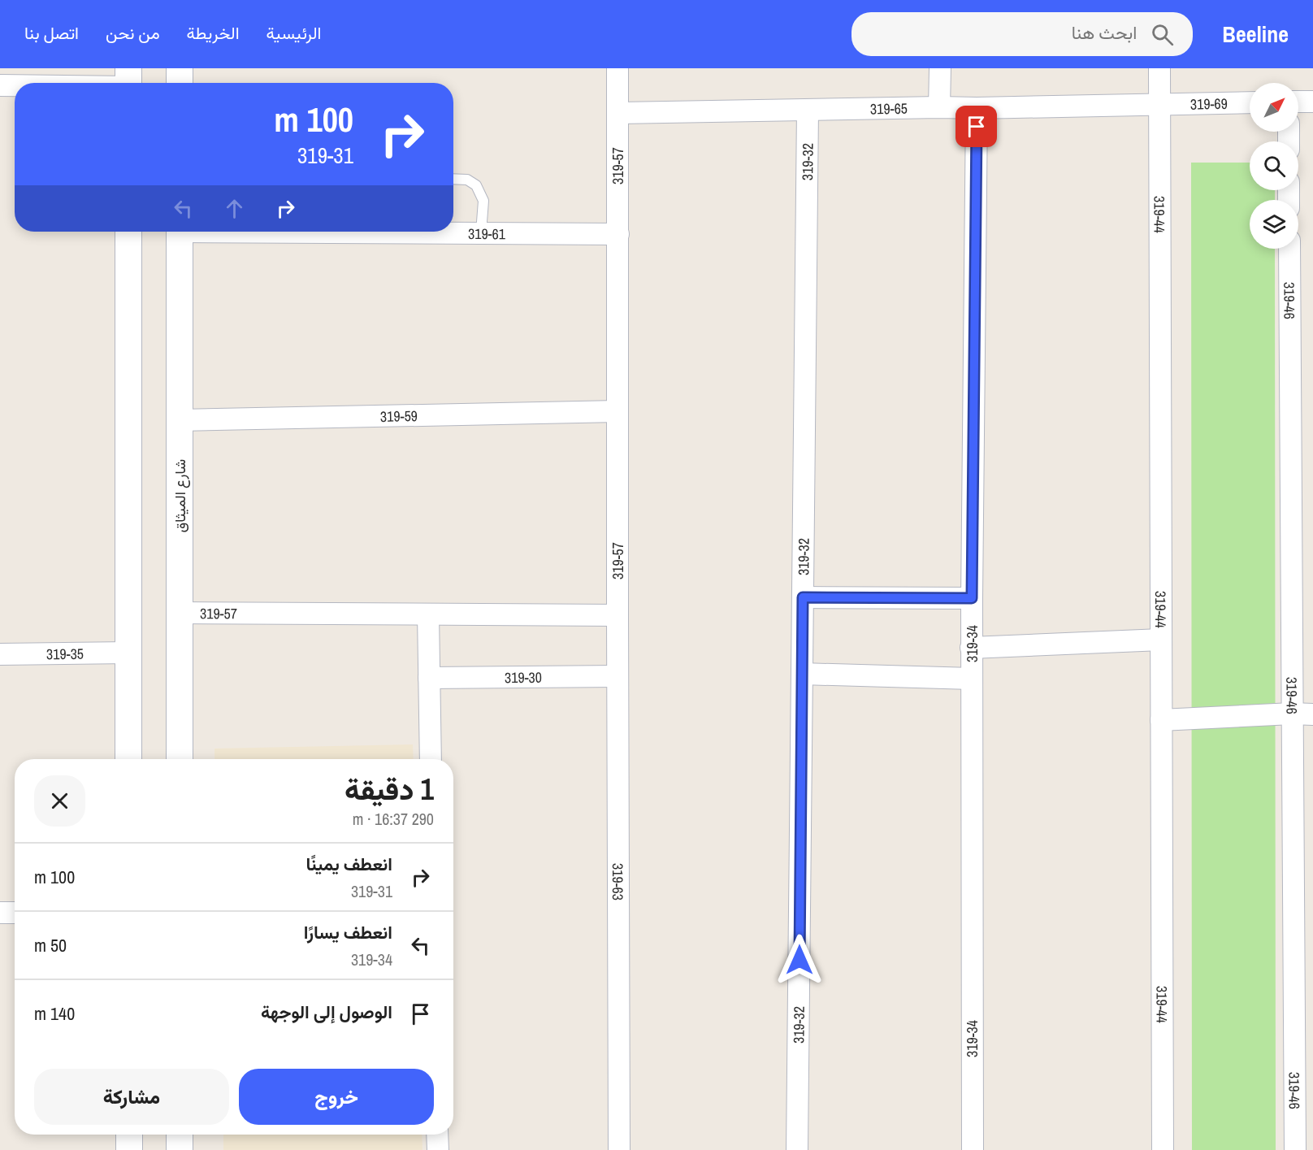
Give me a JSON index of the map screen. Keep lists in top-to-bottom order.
{
  "streets": {
    "street": [
      "319-69",
      "319-65",
      "319-32",
      "319-57",
      "319-44",
      "319-61",
      "319-46",
      "319-59",
      "شارع الميثاق",
      "319-34",
      "319-35",
      "319-30",
      "319-63"
    ]
  },
  "crossings": [
    ["319-69", "319-65"],
    ["319-69", "319-44"],
    ["319-65", "319-32"],
    ["319-65", "319-57"],
    ["319-65", "319-44"],
    ["319-65", "319-34"],
    ["319-57", "319-61"],
    ["319-57", "319-59"],
    ["319-57", "شارع الميثاق"],
    ["319-57", "319-63"],
    ["319-59", "شارع الميثاق"],
    ["319-30", "319-63"]
  ],
  "north": "top right",
  "page": {
    "header": "Beeline",
    "search": "ابحث هنا",
    "nav": [
      "الرئيسية",
      "الخريطة",
      "من نحن",
      "اتصل بنا"
    ],
    "turn": ["100 m", "319-31"],
    "heading": ["1 دقيقة", "290 m · 16:37"],
    "list": [
      {
        "name": "انعطف يمينًا",
        "note": "319-31",
        "value": "100 m"
      },
      {
        "name": "انعطف يسارًا",
        "note": "319-34",
        "value": "50 m"
      },
      {
        "name": "الوصول إلى الوجهة",
        "value": "140 m"
      }
    ],
    "buttons": ["خروج", "مشاركة"]
  }
}
